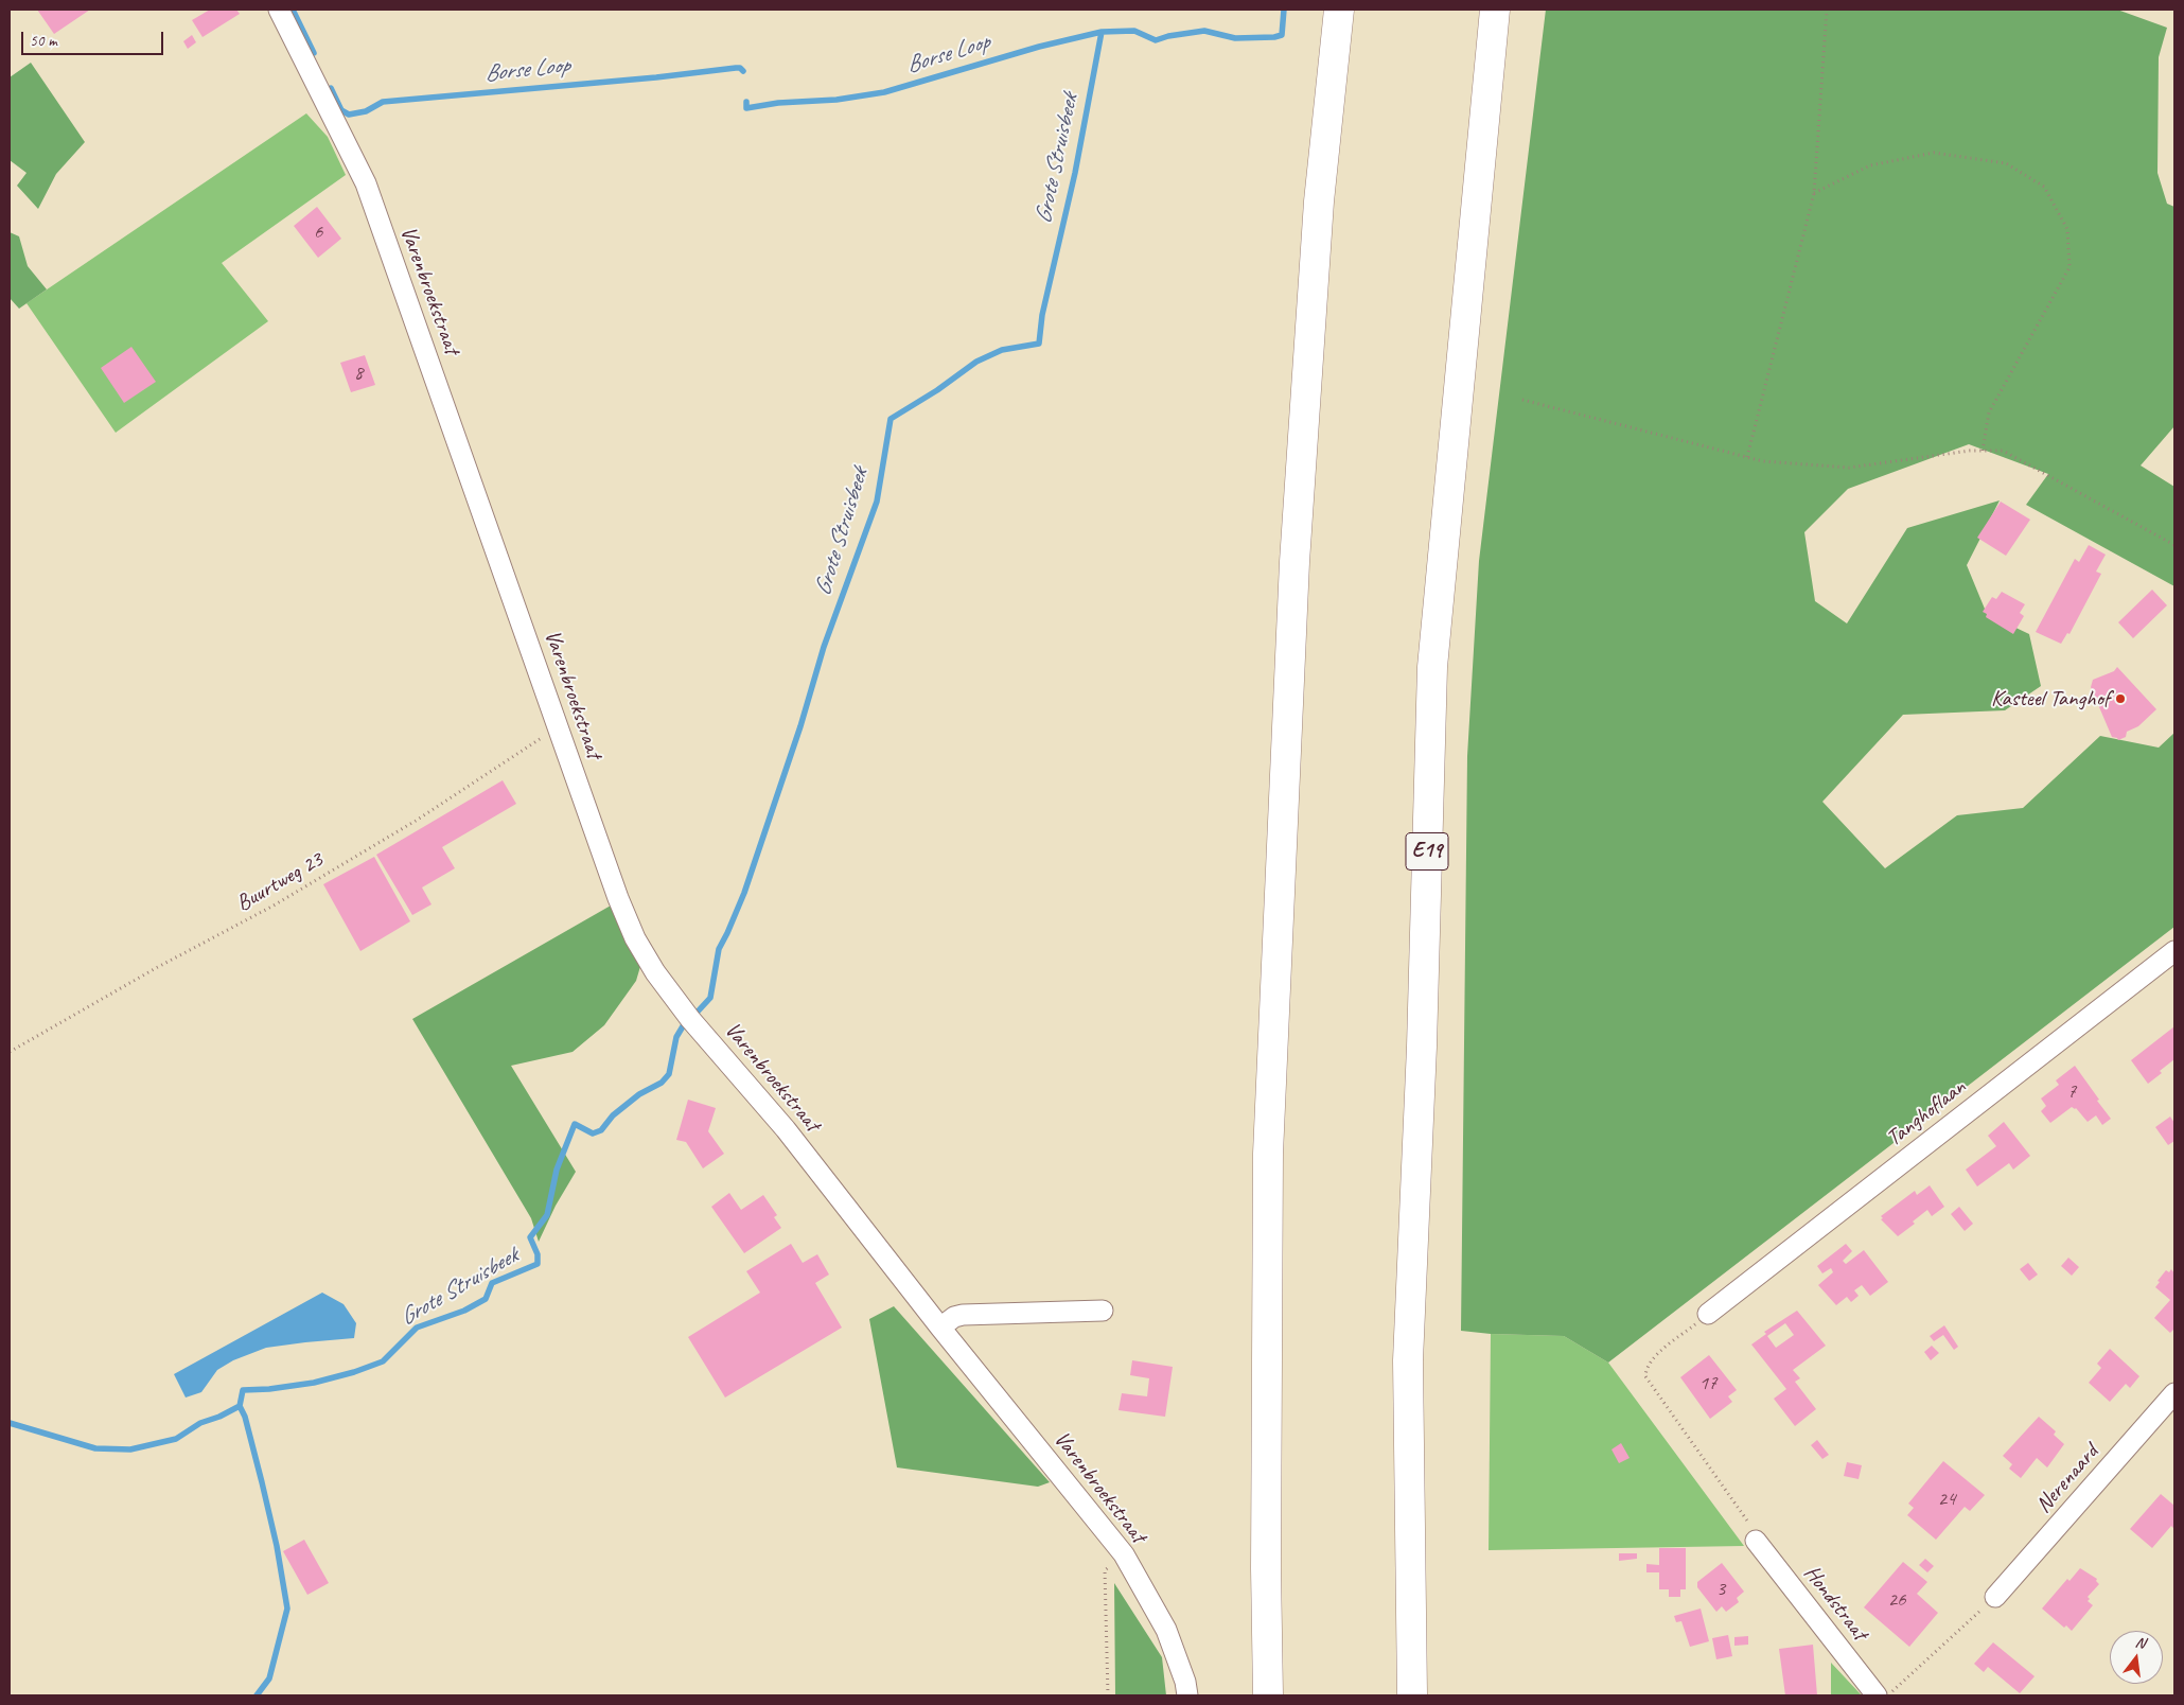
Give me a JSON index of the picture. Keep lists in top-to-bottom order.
{
  "streets": {
    "highway": ["E19"],
    "street": [
      "Varenbroekstraat",
      "Tanghoflaan",
      "Nerenaard",
      "Hondstraat"
    ],
    "path": ["Buurtweg 23"]
  },
  "crossings": [
    ["Varenbroekstraat", "Buurtweg 23"]
  ],
  "water": ["Borse Loop", "Grote Struisbeek"],
  "places": ["Kasteel Tanghof"],
  "house_numbers": [
    "6",
    "8",
    "7",
    "17",
    "24",
    "3",
    "26"
  ],
  "scale_bar": "50 m",
  "north": "top"
}
